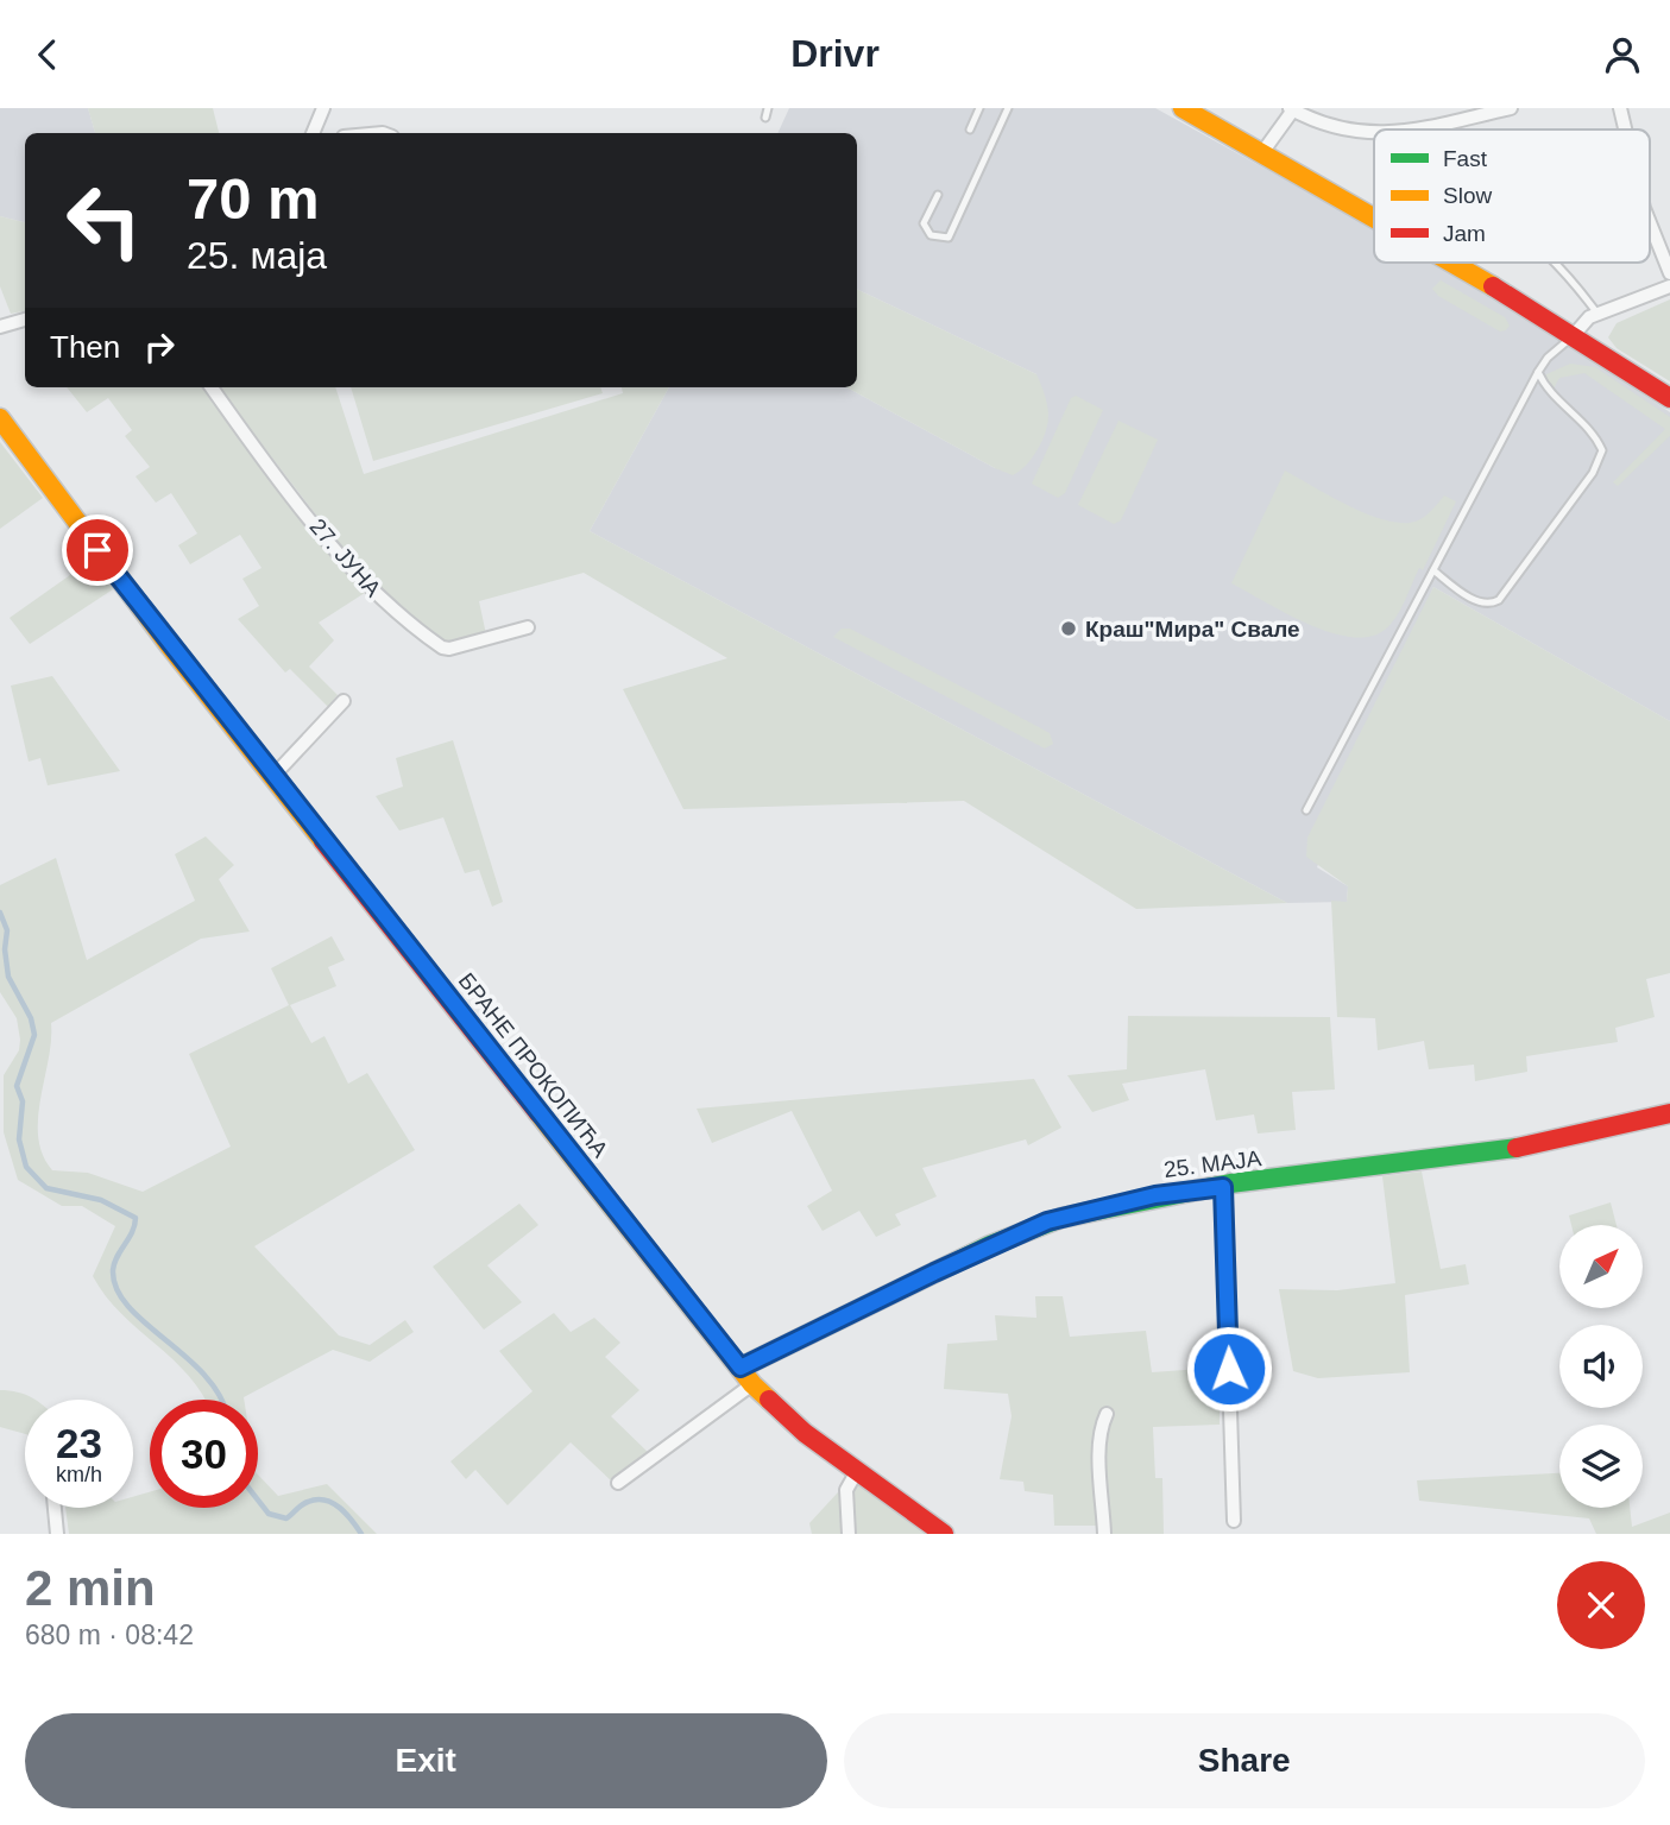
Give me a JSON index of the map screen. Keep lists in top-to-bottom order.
{
  "streets": {
    "street": ["27. ЈУНА", "БРАНЕ ПРОКОПИЋА", "25. МАЈА"]
  },
  "crossings": [
    ["БРАНЕ ПРОКОПИЋА", "25. МАЈА"]
  ],
  "places": ["Краш\"Мира\" Свале"],
  "legend": ["Fast", "Slow", "Jam"],
  "north": "top right",
  "page": {
    "header": "Drivr",
    "turn": ["70 m", "25. маја"],
    "then": "Then",
    "speed": "23 km/h",
    "limit": "30",
    "heading": ["2 min", "680 m · 08:42"],
    "buttons": ["Exit", "Share"]
  }
}
